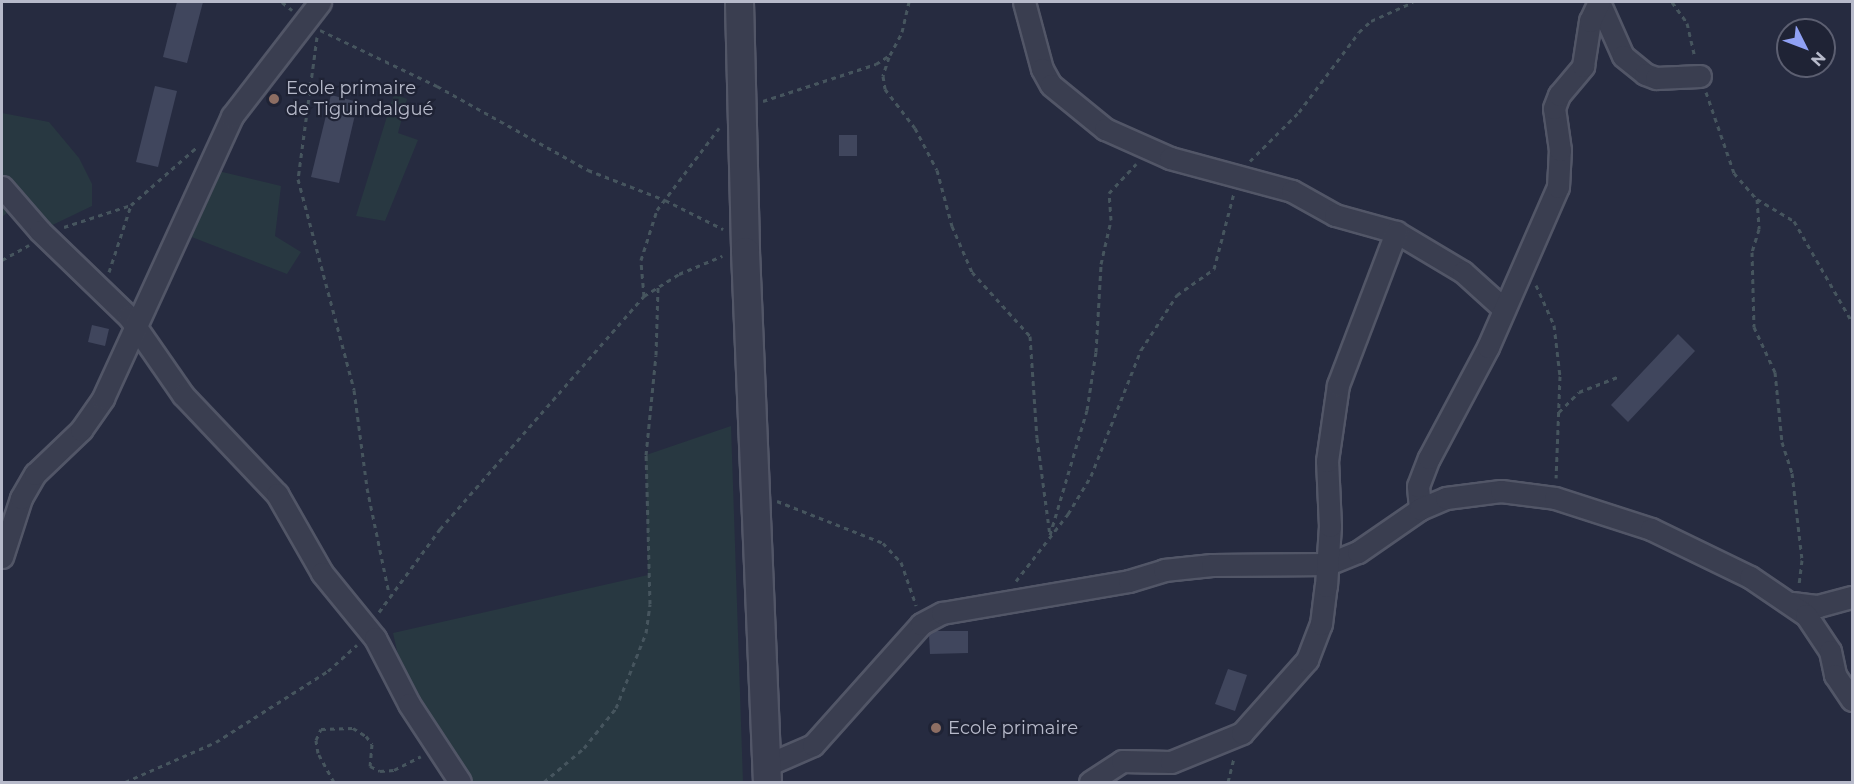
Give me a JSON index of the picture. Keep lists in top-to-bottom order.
{
  "places": ["Ecole primaire de Tiguindalgué", "Ecole primaire"],
  "north": "bottom right"
}
